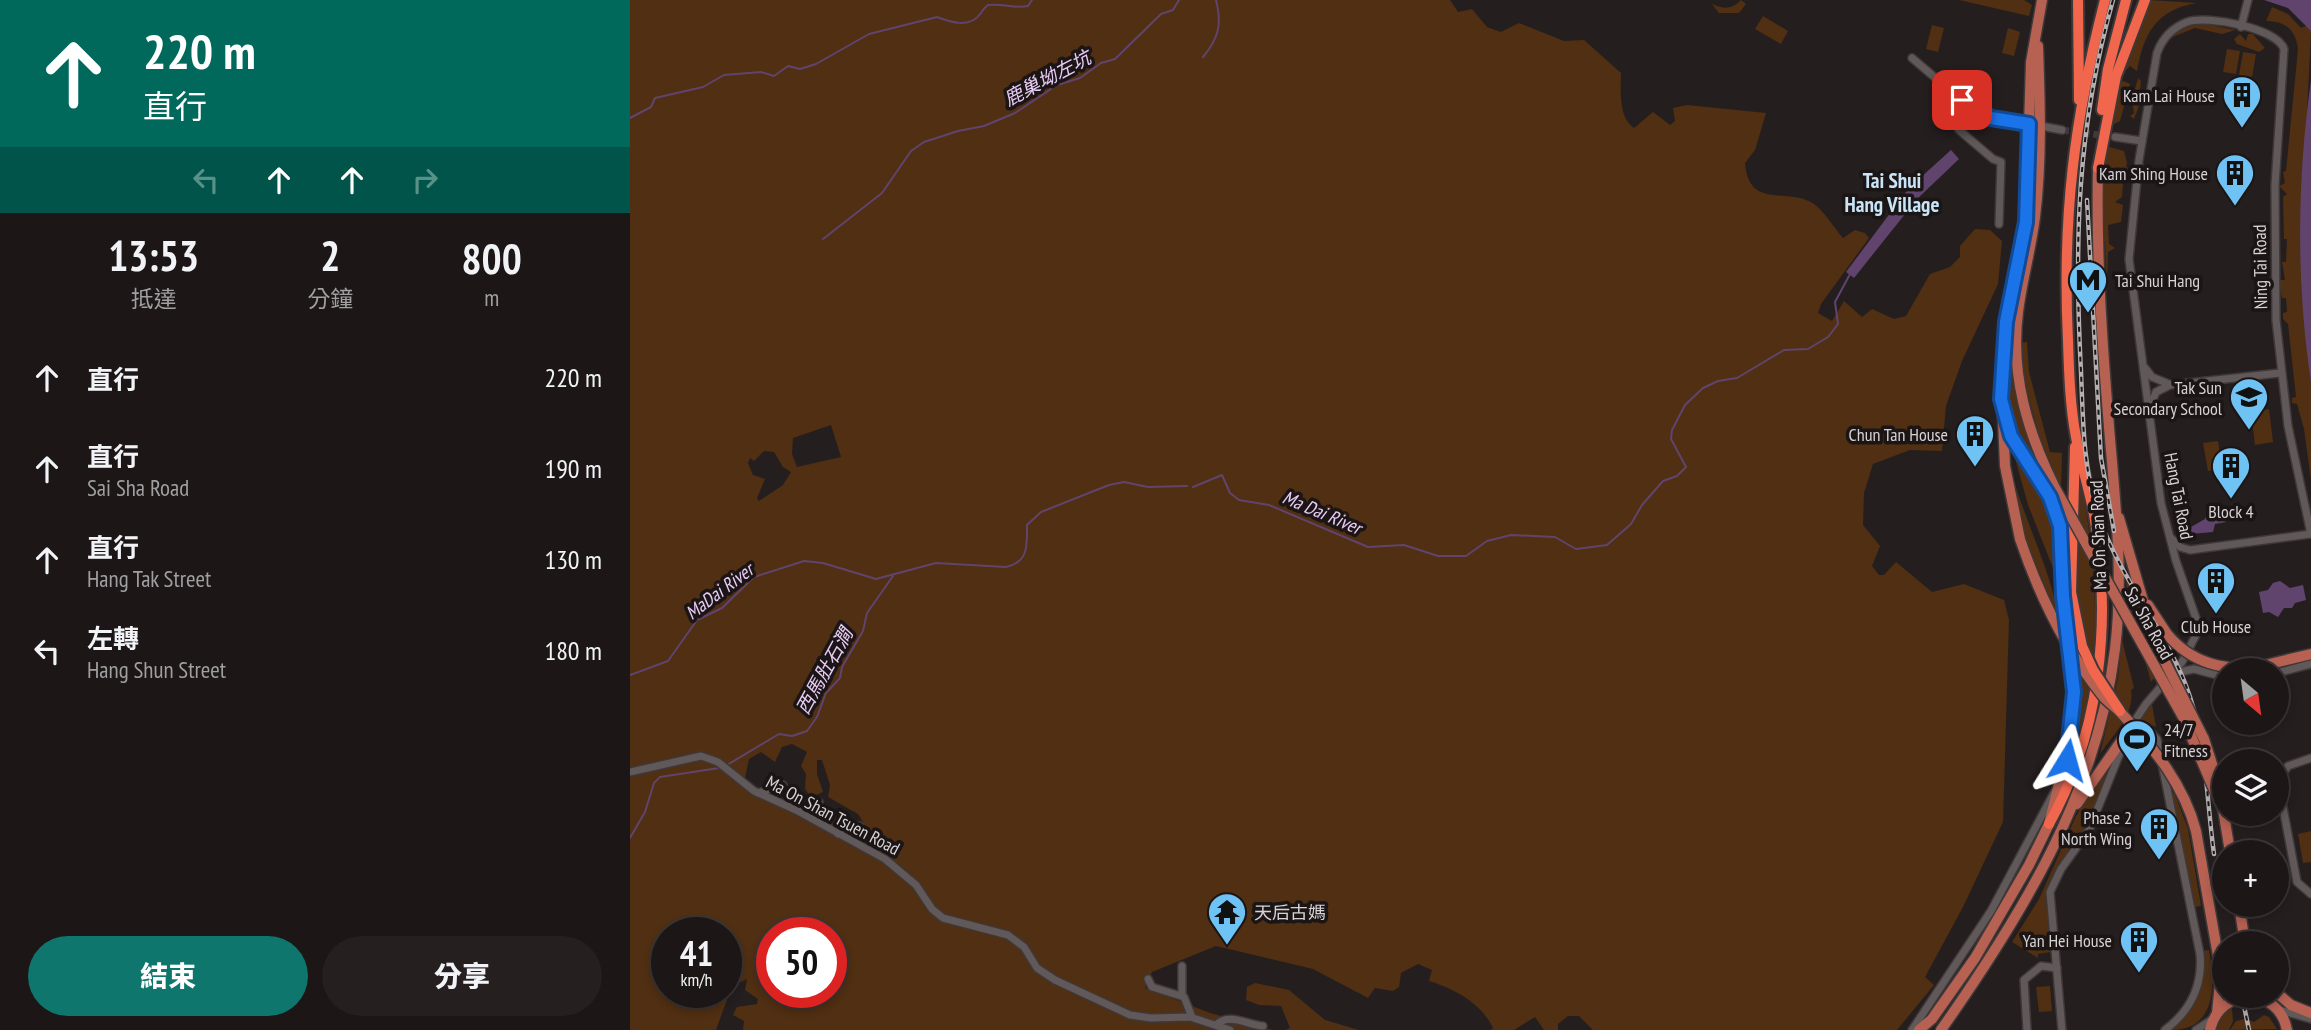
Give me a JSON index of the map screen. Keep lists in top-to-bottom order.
{
  "streets": {
    "highway": ["Ma On Shan Road"],
    "main road": ["Sai Sha Road"],
    "street": ["Ning Tai Road", "Hang Tai Road", "Ma On Shan Tsuen Road"]
  },
  "crossings": [
    ["Ning Tai Road", "Hang Tai Road"]
  ],
  "districts": ["Tai Shui Hang Village"],
  "water": [
    "鹿巢坳左坑",
    "Ma Dai River",
    "MaDai River",
    "西馬肚石澗"
  ],
  "places": {
    "building": [
      "Kam Lai House",
      "Kam Shing House",
      "Chun Tan House",
      "Block 4",
      "Club House",
      "Phase 2 North Wing",
      "Yan Hei House"
    ],
    "metro station": ["Tai Shui Hang"],
    "school or university": ["Tak Sun Secondary School"],
    "sports": ["24/7 Fitness"],
    "temple": ["天后古媽"]
  },
  "north": "bottom right",
  "page": {
    "turn": ["220 m", "直行"],
    "eta": [
      "13:53",
      "抵達",
      "2",
      "分鐘",
      "800",
      "m"
    ],
    "list": [
      {
        "name": "直行",
        "value": "220 m"
      },
      {
        "name": "直行",
        "note": "Sai Sha Road",
        "value": "190 m"
      },
      {
        "name": "直行",
        "note": "Hang Tak Street",
        "value": "130 m"
      },
      {
        "name": "左轉",
        "note": "Hang Shun Street",
        "value": "180 m"
      }
    ],
    "map_buttons": ["+", "−"],
    "speed": "41 km/h",
    "limit": "50",
    "buttons": ["結束", "分享"]
  }
}
